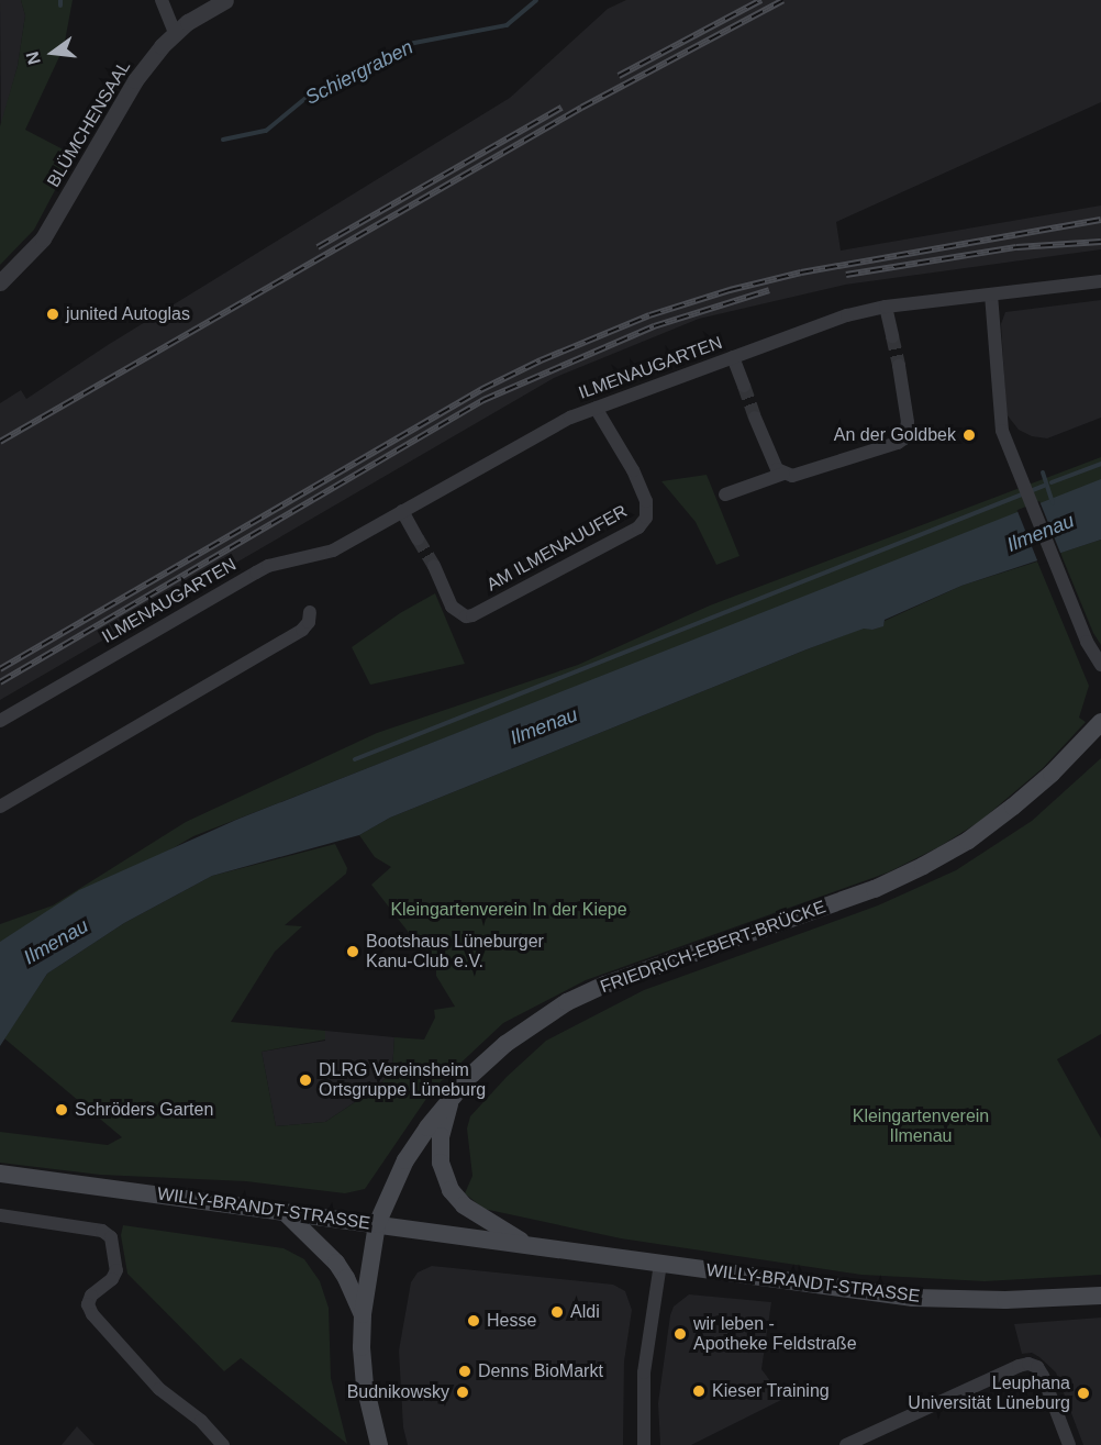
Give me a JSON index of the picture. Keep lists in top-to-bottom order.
{
  "streets": {
    "main road": ["FRIEDRICH-EBERT-BRÜCKE", "WILLY-BRANDT-STRASSE"],
    "street": ["BLÜMCHENSAAL", "ILMENAUGARTEN", "AM ILMENAUUFER"]
  },
  "crossings": [
    ["ILMENAUGARTEN", "AM ILMENAUUFER"],
    ["FRIEDRICH-EBERT-BRÜCKE", "WILLY-BRANDT-STRASSE"]
  ],
  "water": ["Schiergraben", "Ilmenau"],
  "parks": ["Kleingartenverein In der Kiepe", "Kleingartenverein Ilmenau"],
  "places": [
    "junited Autoglas",
    "An der Goldbek",
    "Bootshaus Lüneburger Kanu-Club e.V.",
    "DLRG Vereinsheim Ortsgruppe Lüneburg",
    "Schröders Garten",
    "Aldi",
    "Hesse",
    "wir leben - Apotheke Feldstraße",
    "Denns BioMarkt",
    "Kieser Training",
    "Budnikowsky",
    "Leuphana Universität Lüneburg"
  ],
  "north": "left"
}
